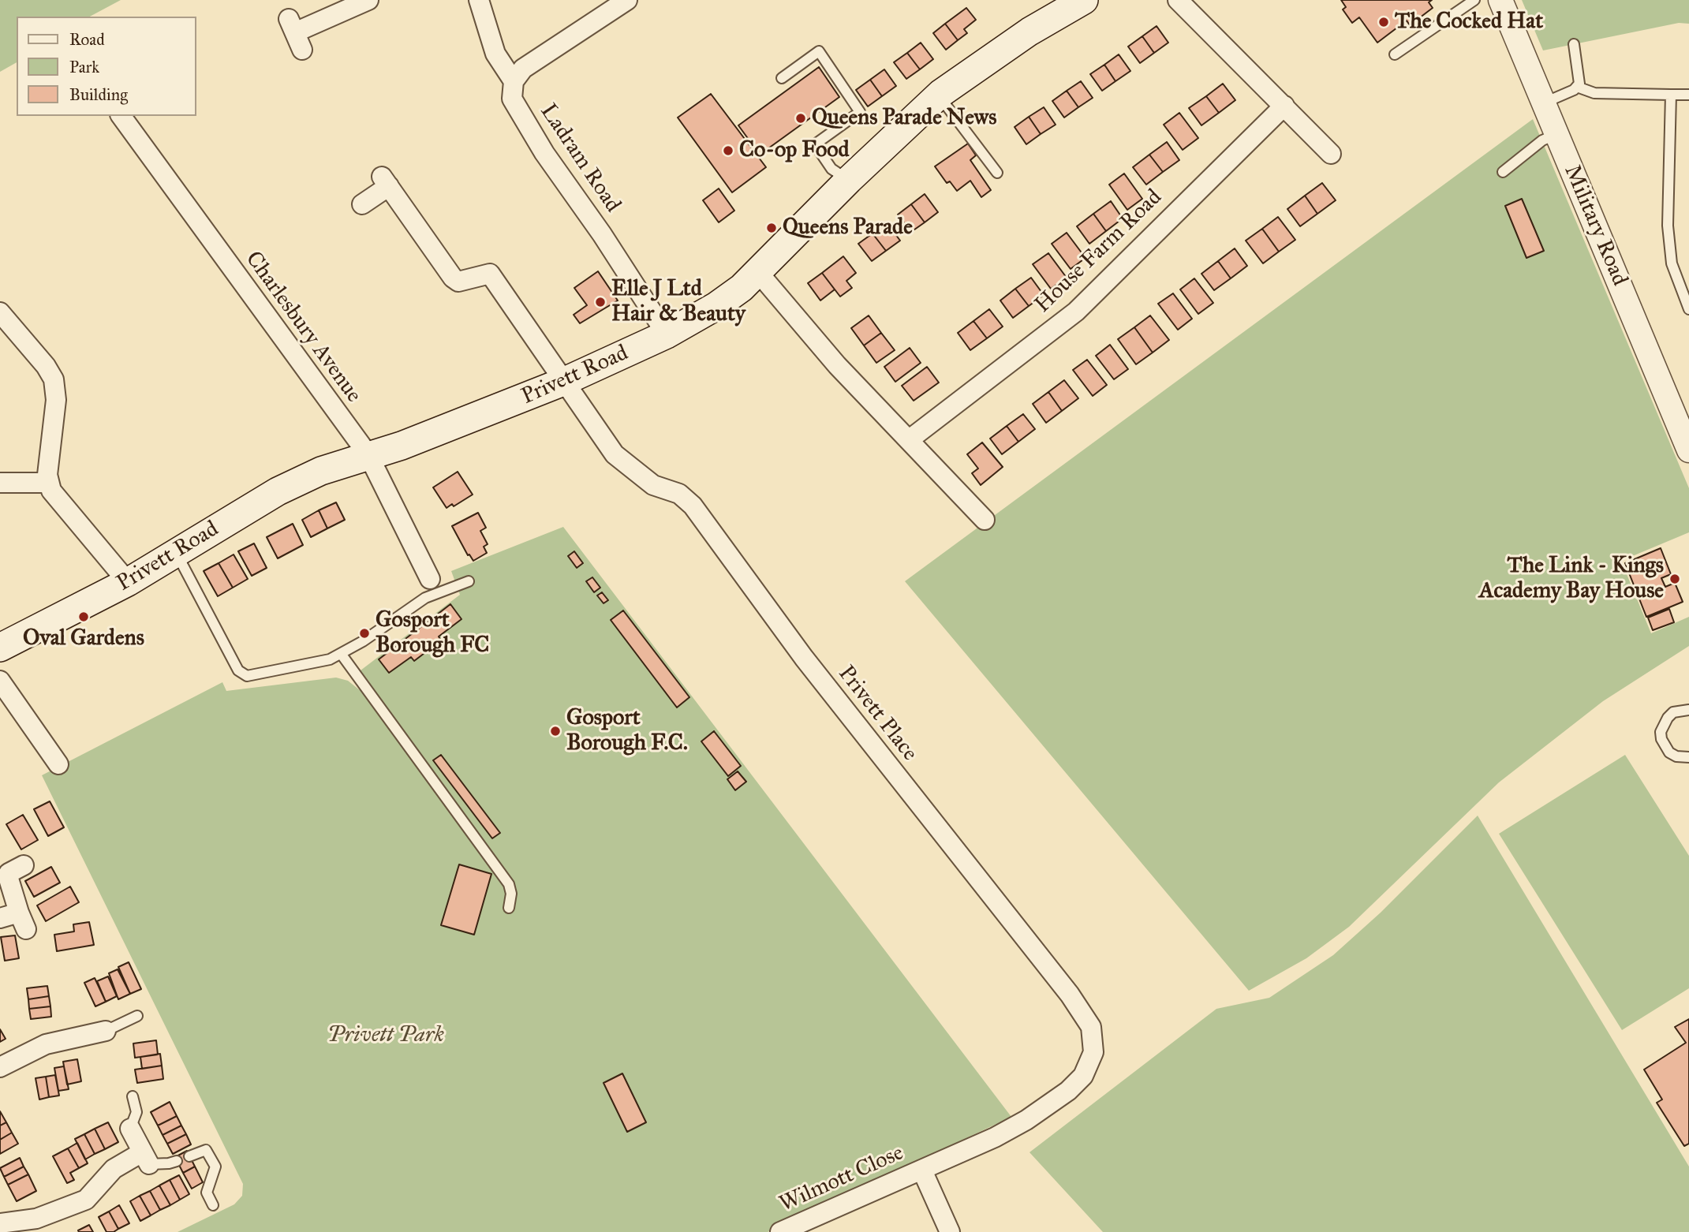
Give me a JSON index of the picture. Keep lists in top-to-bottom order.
{
  "streets": {
    "main road": ["Privett Road"],
    "street": [
      "Ladram Road",
      "Military Road",
      "House Farm Road",
      "Charlesbury Avenue",
      "Privett Place",
      "Wilmott Close"
    ]
  },
  "crossings": [
    ["Ladram Road", "Privett Road"],
    ["Charlesbury Avenue", "Privett Road"],
    ["Privett Road", "Privett Place"],
    ["Privett Place", "Wilmott Close"]
  ],
  "parks": ["Privett Park"],
  "places": [
    "The Cocked Hat",
    "Queens Parade News",
    "Co-op Food",
    "Queens Parade",
    "Elle J Ltd Hair & Beauty",
    "The Link - Kings Academy Bay House",
    "Oval Gardens",
    "Gosport Borough FC",
    "Gosport Borough F.C."
  ],
  "legend": ["Road", "Park", "Building"]
}
